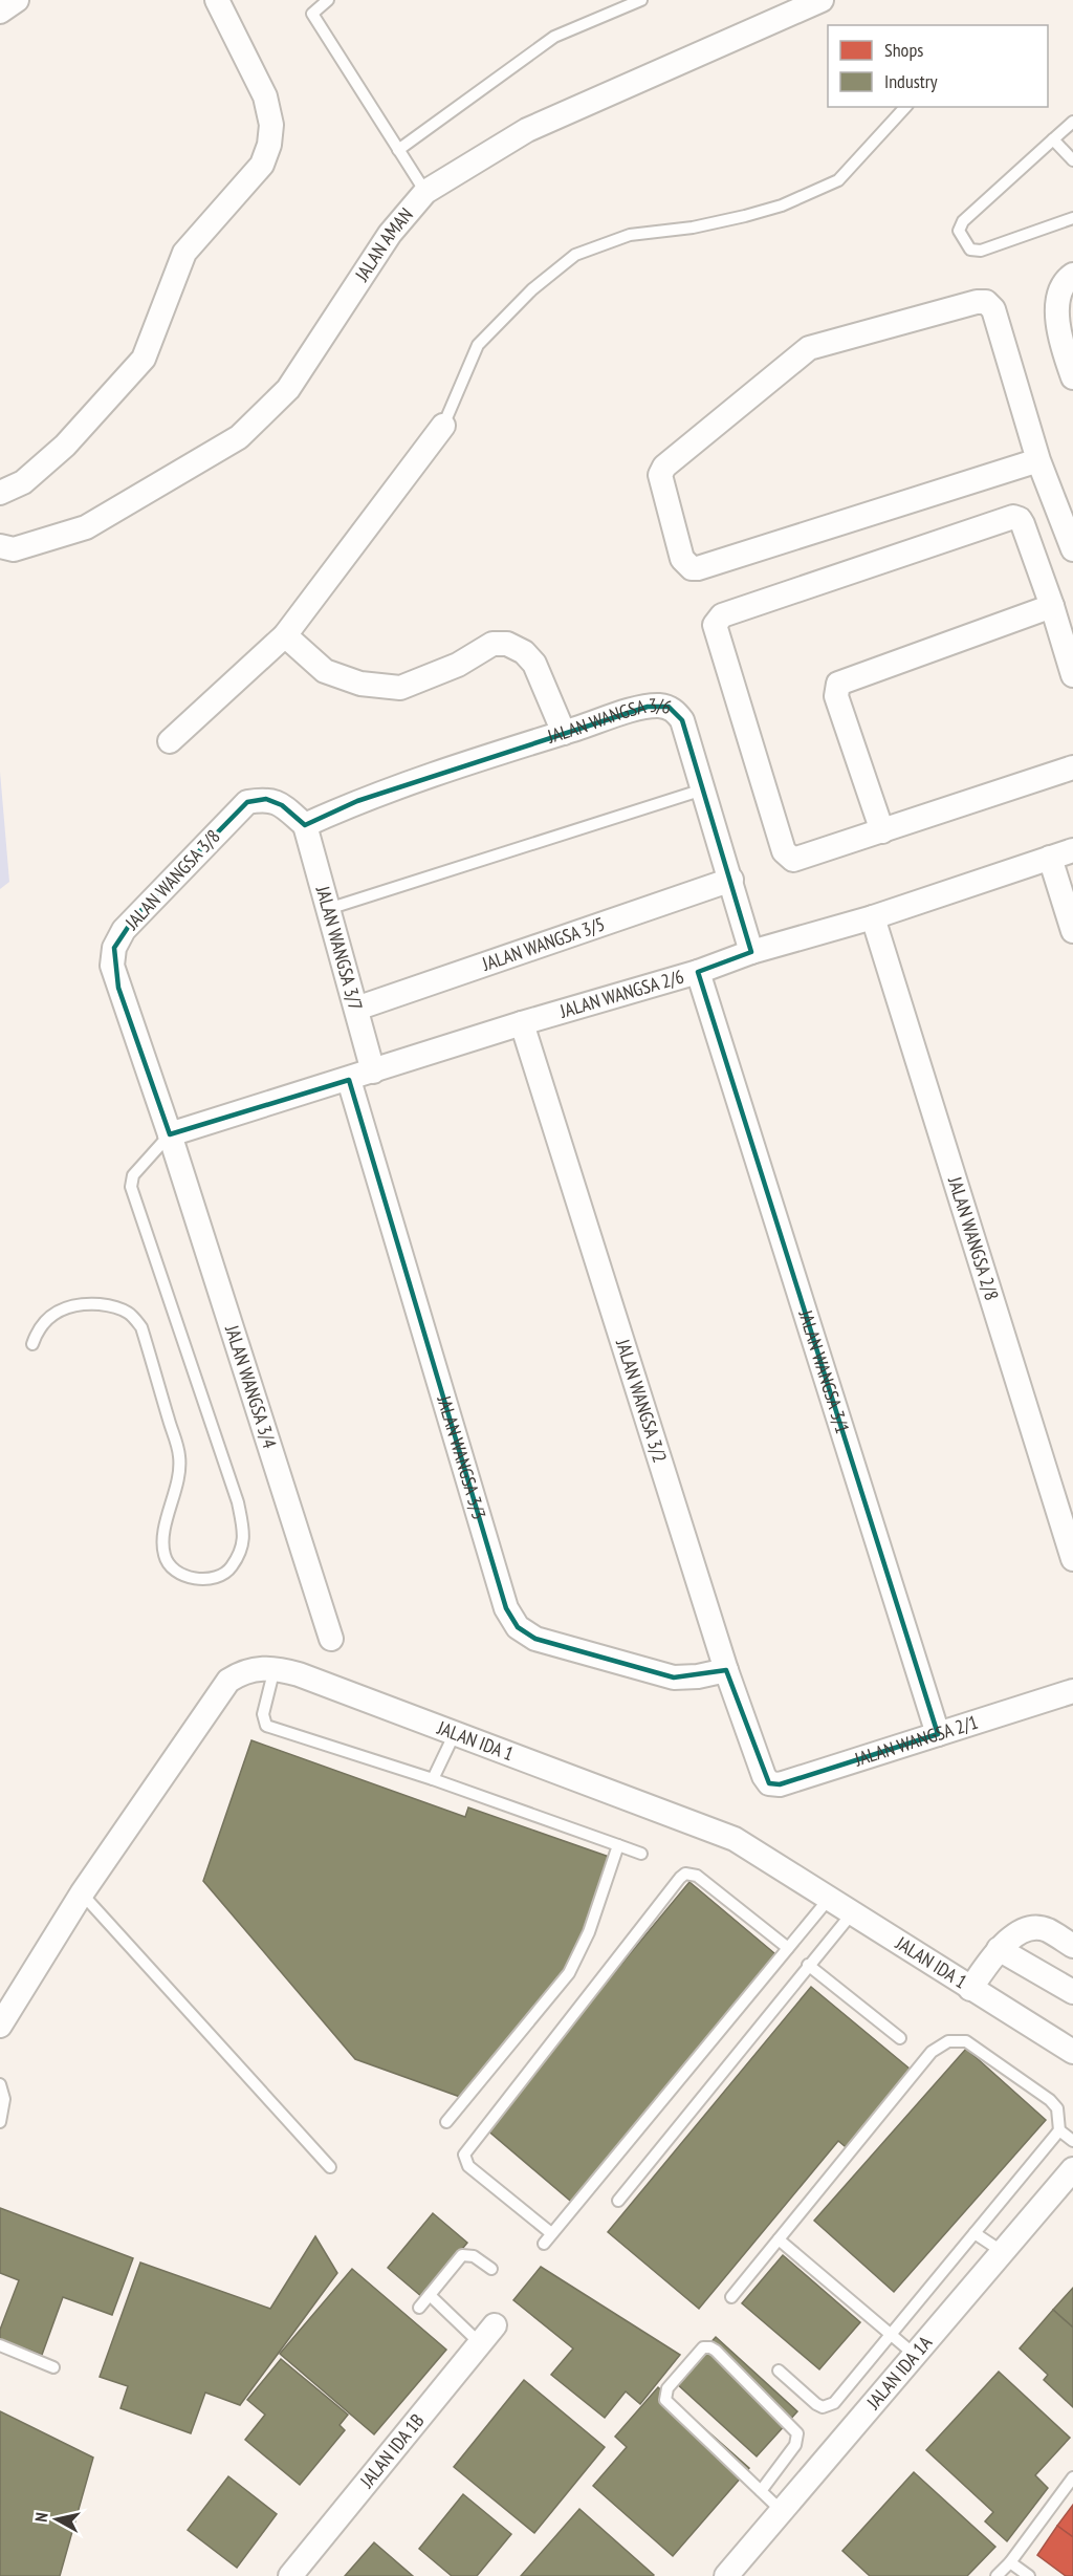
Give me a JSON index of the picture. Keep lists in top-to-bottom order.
{
  "streets": {
    "street": [
      "JALAN AMAN",
      "JALAN WANGSA 3/6",
      "JALAN WANGSA 3/8",
      "JALAN WANGSA 3/5",
      "JALAN WANGSA 3/7",
      "JALAN WANGSA 2/6",
      "JALAN WANGSA 2/8",
      "JALAN WANGSA 3/1",
      "JALAN WANGSA 3/4",
      "JALAN WANGSA 3/2",
      "JALAN WANGSA 3/3",
      "JALAN WANGSA 2/1",
      "JALAN IDA 1",
      "JALAN IDA 1A",
      "JALAN IDA 1B"
    ]
  },
  "crossings": [
    ["JALAN WANGSA 3/6", "JALAN WANGSA 3/8"],
    ["JALAN WANGSA 3/6", "JALAN WANGSA 3/5"],
    ["JALAN WANGSA 3/6", "JALAN WANGSA 3/7"],
    ["JALAN WANGSA 3/6", "JALAN WANGSA 2/6"],
    ["JALAN WANGSA 3/8", "JALAN WANGSA 3/7"],
    ["JALAN WANGSA 3/8", "JALAN WANGSA 2/6"],
    ["JALAN WANGSA 3/8", "JALAN WANGSA 3/4"],
    ["JALAN WANGSA 3/5", "JALAN WANGSA 3/7"],
    ["JALAN WANGSA 3/7", "JALAN WANGSA 2/6"],
    ["JALAN WANGSA 2/6", "JALAN WANGSA 2/8"],
    ["JALAN WANGSA 2/6", "JALAN WANGSA 3/1"],
    ["JALAN WANGSA 2/6", "JALAN WANGSA 3/4"],
    ["JALAN WANGSA 2/6", "JALAN WANGSA 3/2"],
    ["JALAN WANGSA 2/6", "JALAN WANGSA 3/3"],
    ["JALAN WANGSA 3/1", "JALAN WANGSA 2/1"],
    ["JALAN WANGSA 3/2", "JALAN WANGSA 3/3"],
    ["JALAN WANGSA 3/2", "JALAN WANGSA 2/1"]
  ],
  "legend": ["Shops", "Industry"],
  "north": "left"
}
